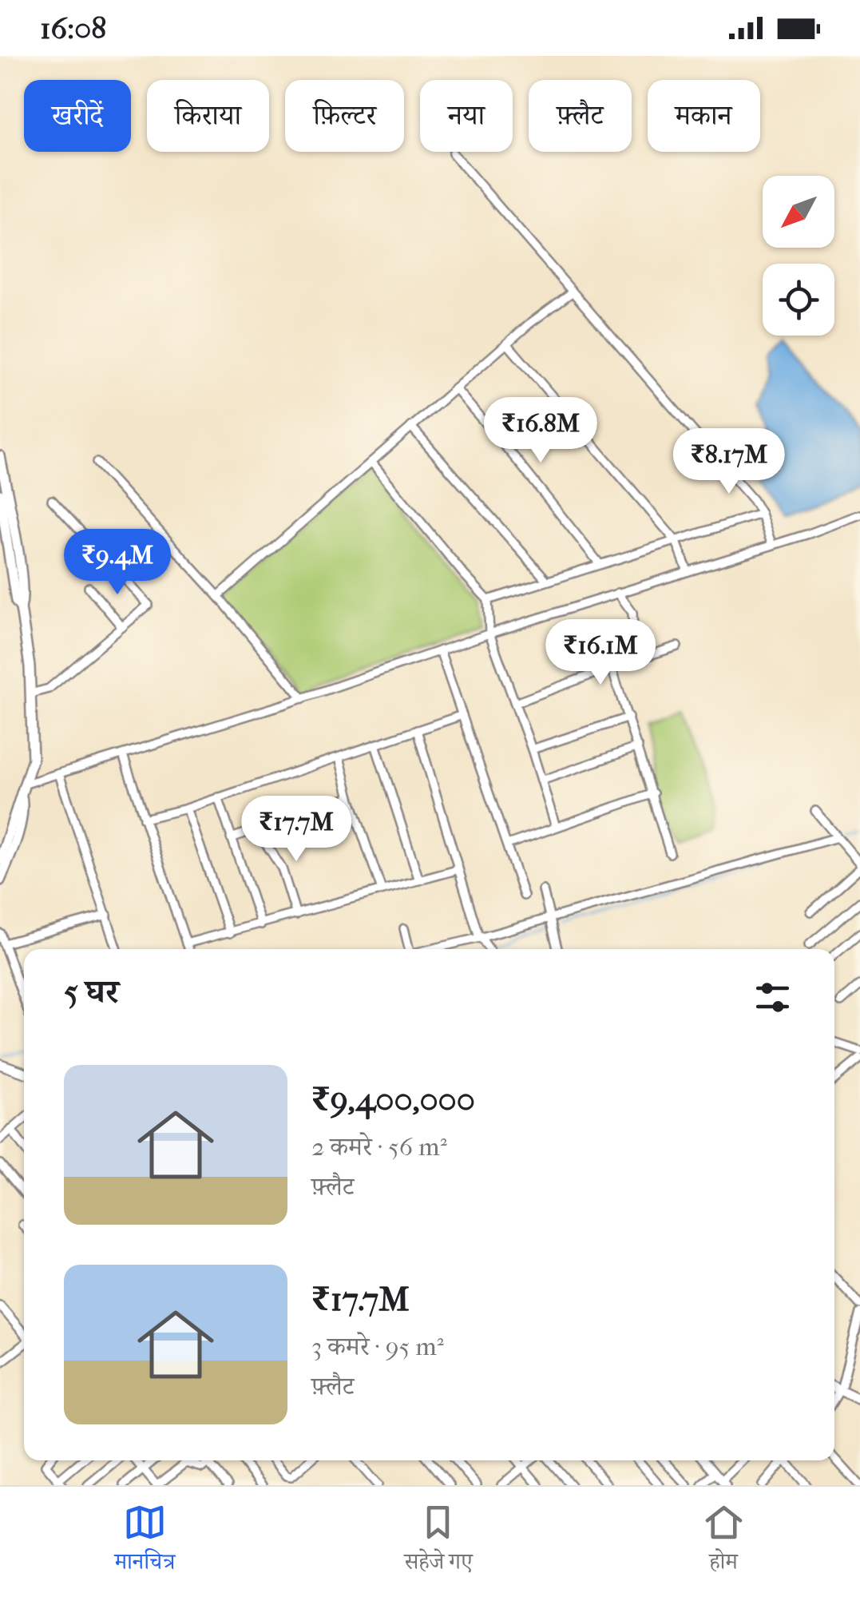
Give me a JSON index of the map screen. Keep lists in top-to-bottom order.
{
  "north": "bottom left",
  "page": {
    "status": "16:08",
    "chip": [
      "खरीदें",
      "किराया",
      "फ़िल्टर",
      "नया",
      "फ़्लैट",
      "मकान"
    ],
    "price": [
      "₹16.8M",
      "₹8.17M",
      "₹9.4M",
      "₹16.1M",
      "₹17.7M"
    ],
    "heading": "5 घर",
    "list": [
      {
        "name": "₹9,400,000",
        "note": "2 कमरे · 56 m² · फ़्लैट"
      },
      {
        "name": "₹17.7M",
        "note": "3 कमरे · 95 m² · फ़्लैट"
      }
    ],
    "tabs": ["मानचित्र", "सहेजे गए", "होम"]
  }
}
